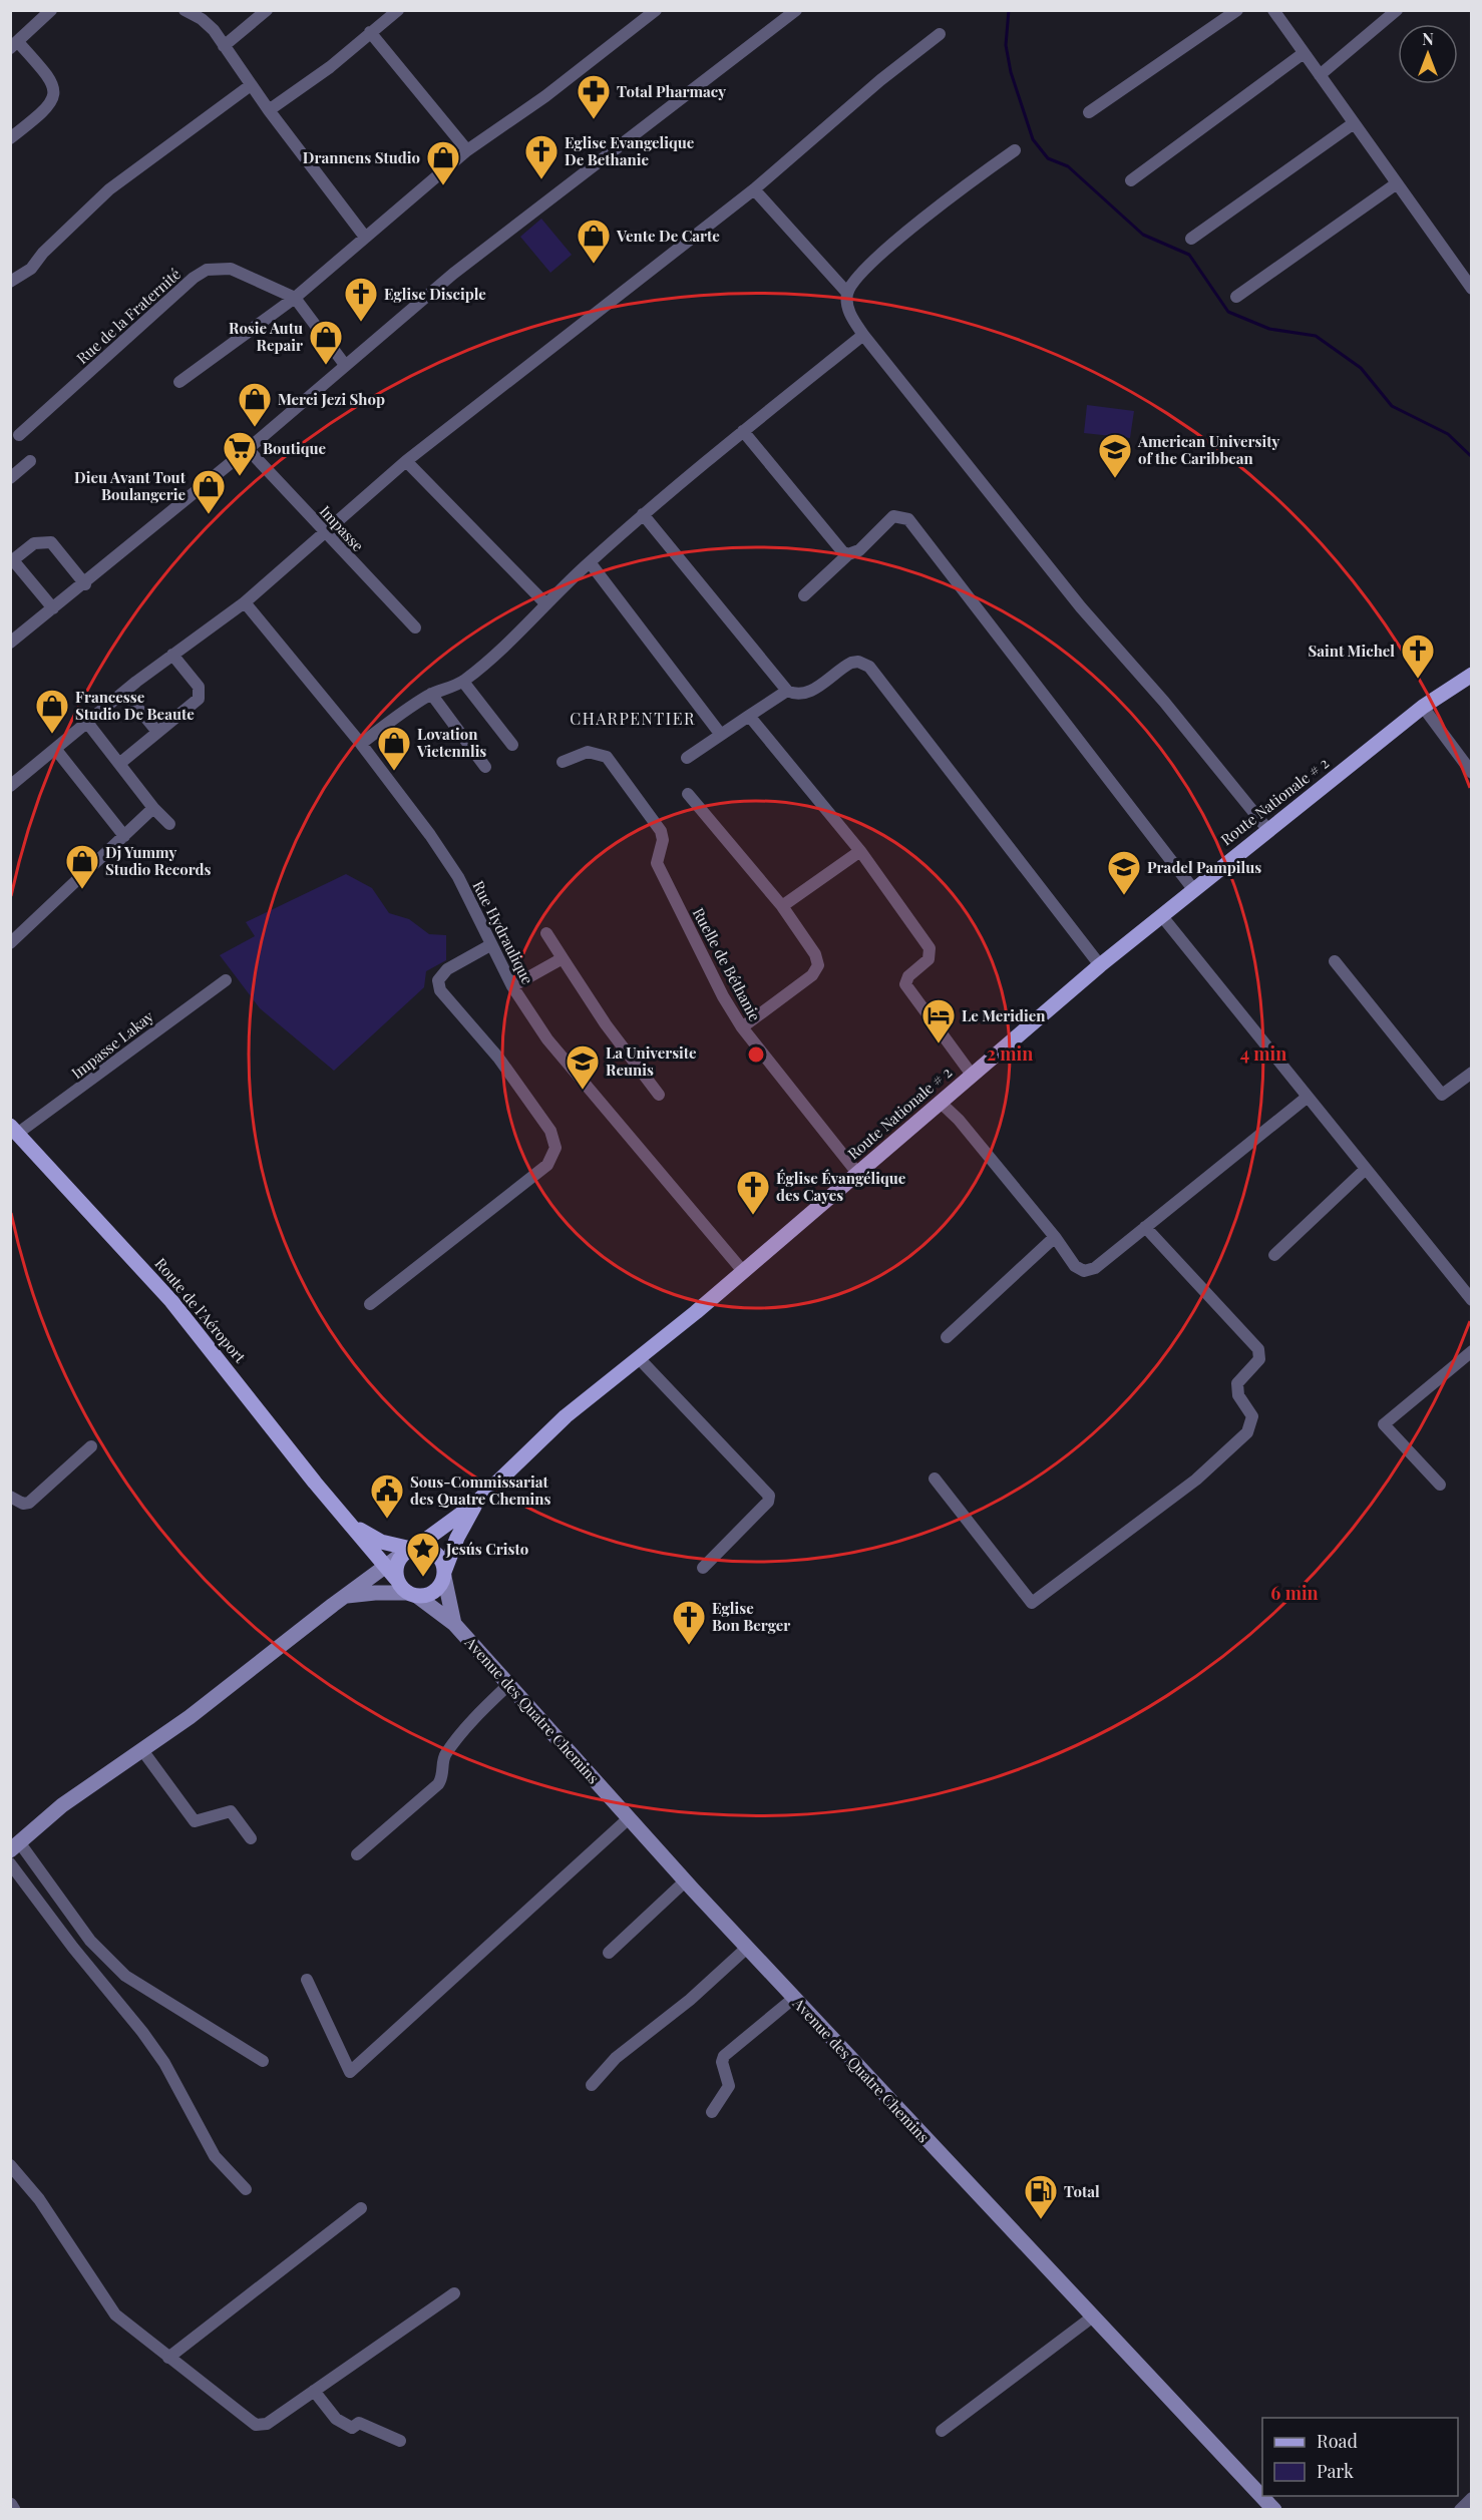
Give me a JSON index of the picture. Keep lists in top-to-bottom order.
{
  "streets": {
    "main road": ["Route Nationale # 2", "Route de l’Aéroport", "Avenue des Quatre Chemins"],
    "street": [
      "Rue de la Fraternité",
      "Impasse",
      "Rue Hydraulique",
      "Ruelle de Béthanie",
      "Impasse Lakay"
    ]
  },
  "crossings": [
    ["Route Nationale # 2", "Rue Hydraulique"],
    ["Route Nationale # 2", "Ruelle de Béthanie"],
    ["Route Nationale # 2", "Route de l’Aéroport"],
    ["Route Nationale # 2", "Avenue des Quatre Chemins"],
    ["Impasse Lakay", "Route de l’Aéroport"],
    ["Route de l’Aéroport", "Avenue des Quatre Chemins"]
  ],
  "districts": ["CHARPENTIER"],
  "places": {
    "pharmacy": ["Total Pharmacy"],
    "church": [
      "Eglise Evangelique De Bethanie",
      "Eglise Disciple",
      "Saint Michel",
      "Église Évangélique des Cayes",
      "Eglise Bon Berger"
    ],
    "shop": [
      "Drannens Studio",
      "Vente De Carte",
      "Rosie Autu Repair",
      "Merci Jezi Shop",
      "Dieu Avant Tout Boulangerie",
      "Francesse Studio De Beaute",
      "Lovation Vietennlis",
      "Dj Yummy Studio Records"
    ],
    "supermarket": ["Boutique"],
    "school or university": ["American University of the Caribbean", "Pradel Pampilus", "La Universite Reunis"],
    "hotel": ["Le Meridien"],
    "public building": ["Sous-Commissariat des Quatre Chemins"],
    "place": ["Jesús Cristo"],
    "fuel station": ["Total"]
  },
  "legend": ["Road", "Park"],
  "north": "top",
  "rings": ["2 min", "4 min", "6 min"]
}
